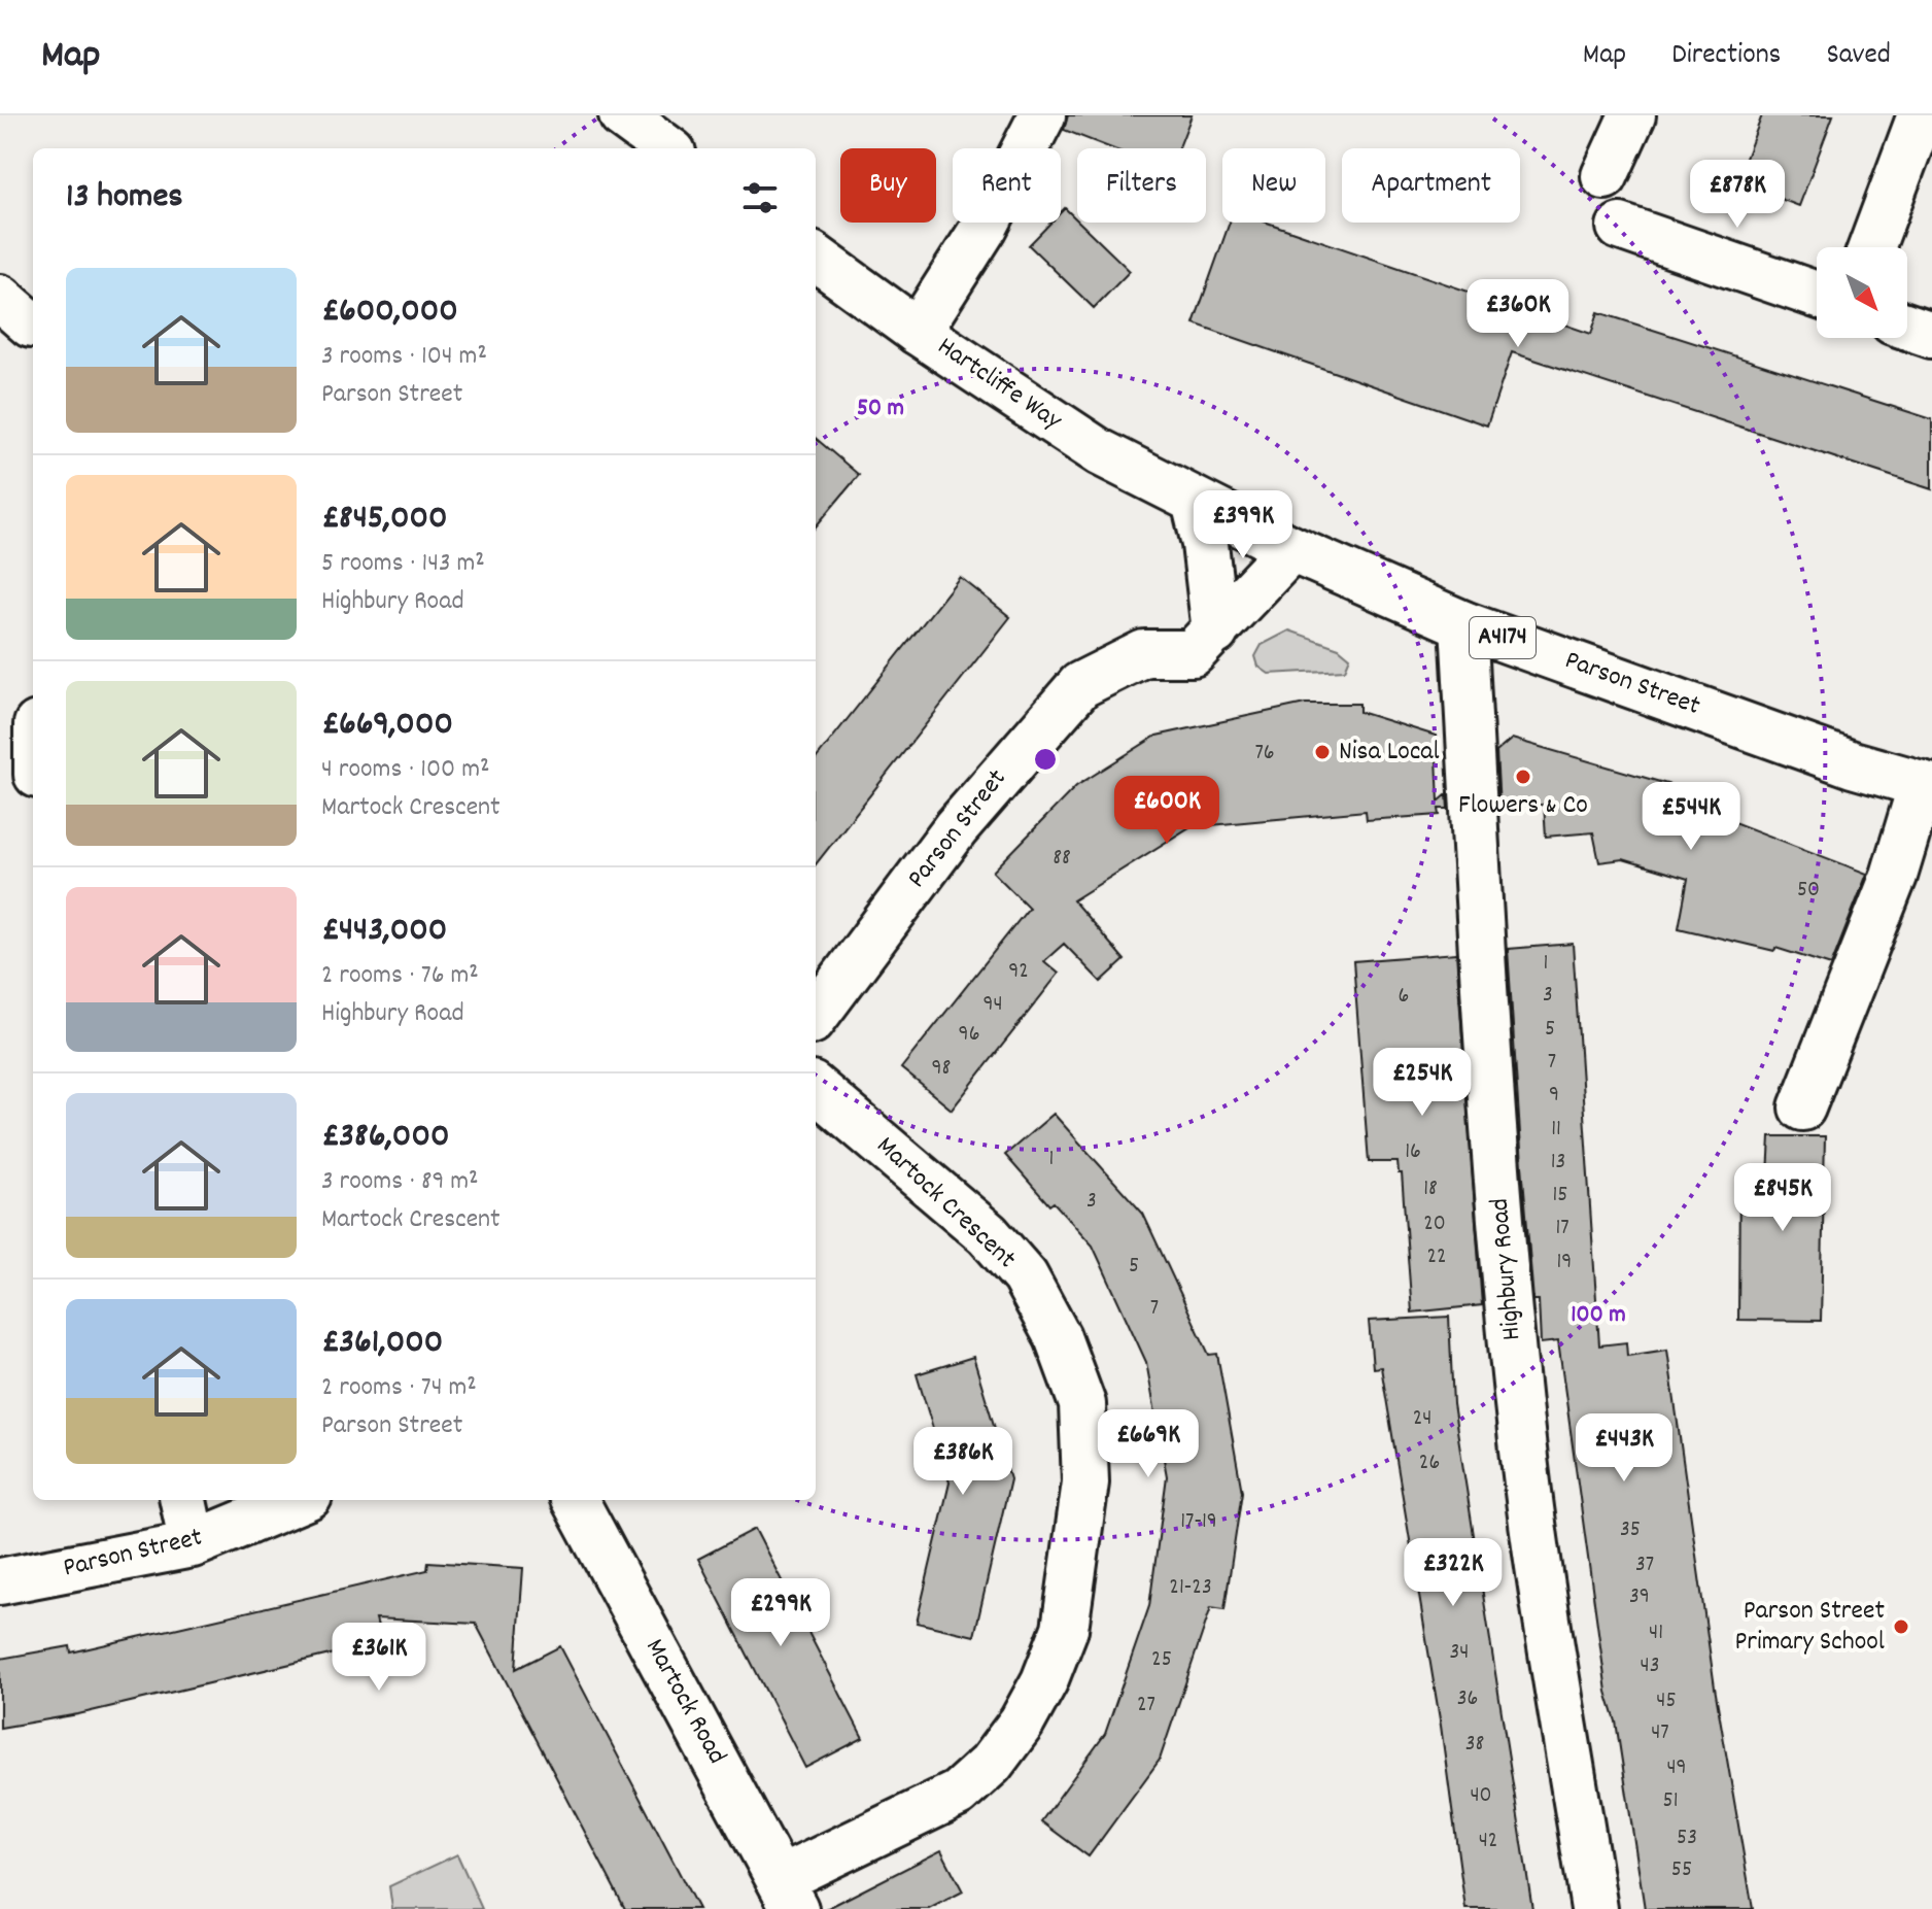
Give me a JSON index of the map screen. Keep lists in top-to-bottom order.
{
  "streets": {
    "main road": [
      "Hartcliffe Way",
      "A4174",
      "Parson Street",
      "Martock Crescent",
      "Highbury Road",
      "Martock Road"
    ]
  },
  "crossings": [
    ["Hartcliffe Way", "Parson Street"],
    ["Parson Street", "Highbury Road"],
    ["Martock Crescent", "Martock Road"]
  ],
  "places": ["Nisa Local", "Flowers & Co", "Parson Street Primary School"],
  "house_numbers": [
    "76",
    "88",
    "50",
    "1",
    "92",
    "3",
    "6",
    "94",
    "5",
    "96",
    "7",
    "98",
    "9",
    "11",
    "16",
    "1",
    "13",
    "18",
    "15",
    "3",
    "20",
    "17",
    "22",
    "19",
    "5",
    "7",
    "24",
    "26",
    "17-19",
    "35",
    "37",
    "21-23",
    "39",
    "41",
    "34",
    "25",
    "43",
    "36",
    "45",
    "27",
    "47",
    "38",
    "49",
    "40",
    "51",
    "53",
    "42",
    "55"
  ],
  "north": "bottom right",
  "page": {
    "header": "Map",
    "nav": ["Map", "Directions", "Saved"],
    "chip": [
      "Buy",
      "Rent",
      "Filters",
      "New",
      "Apartment"
    ],
    "heading": "13 homes",
    "price": [
      "£878K",
      "£360K",
      "£399K",
      "£600K",
      "£544K",
      "£254K",
      "£845K",
      "£669K",
      "£443K",
      "£386K",
      "£322K",
      "£299K",
      "£361K"
    ],
    "list": [
      {
        "name": "£600,000",
        "note": "3 rooms · 104 m² · Parson Street"
      },
      {
        "name": "£845,000",
        "note": "5 rooms · 143 m² · Highbury Road"
      },
      {
        "name": "£669,000",
        "note": "4 rooms · 100 m² · Martock Crescent"
      },
      {
        "name": "£443,000",
        "note": "2 rooms · 76 m² · Highbury Road"
      },
      {
        "name": "£386,000",
        "note": "3 rooms · 89 m² · Martock Crescent"
      },
      {
        "name": "£361,000",
        "note": "2 rooms · 74 m² · Parson Street"
      }
    ]
  },
  "rings": ["50 m", "100 m"]
}
